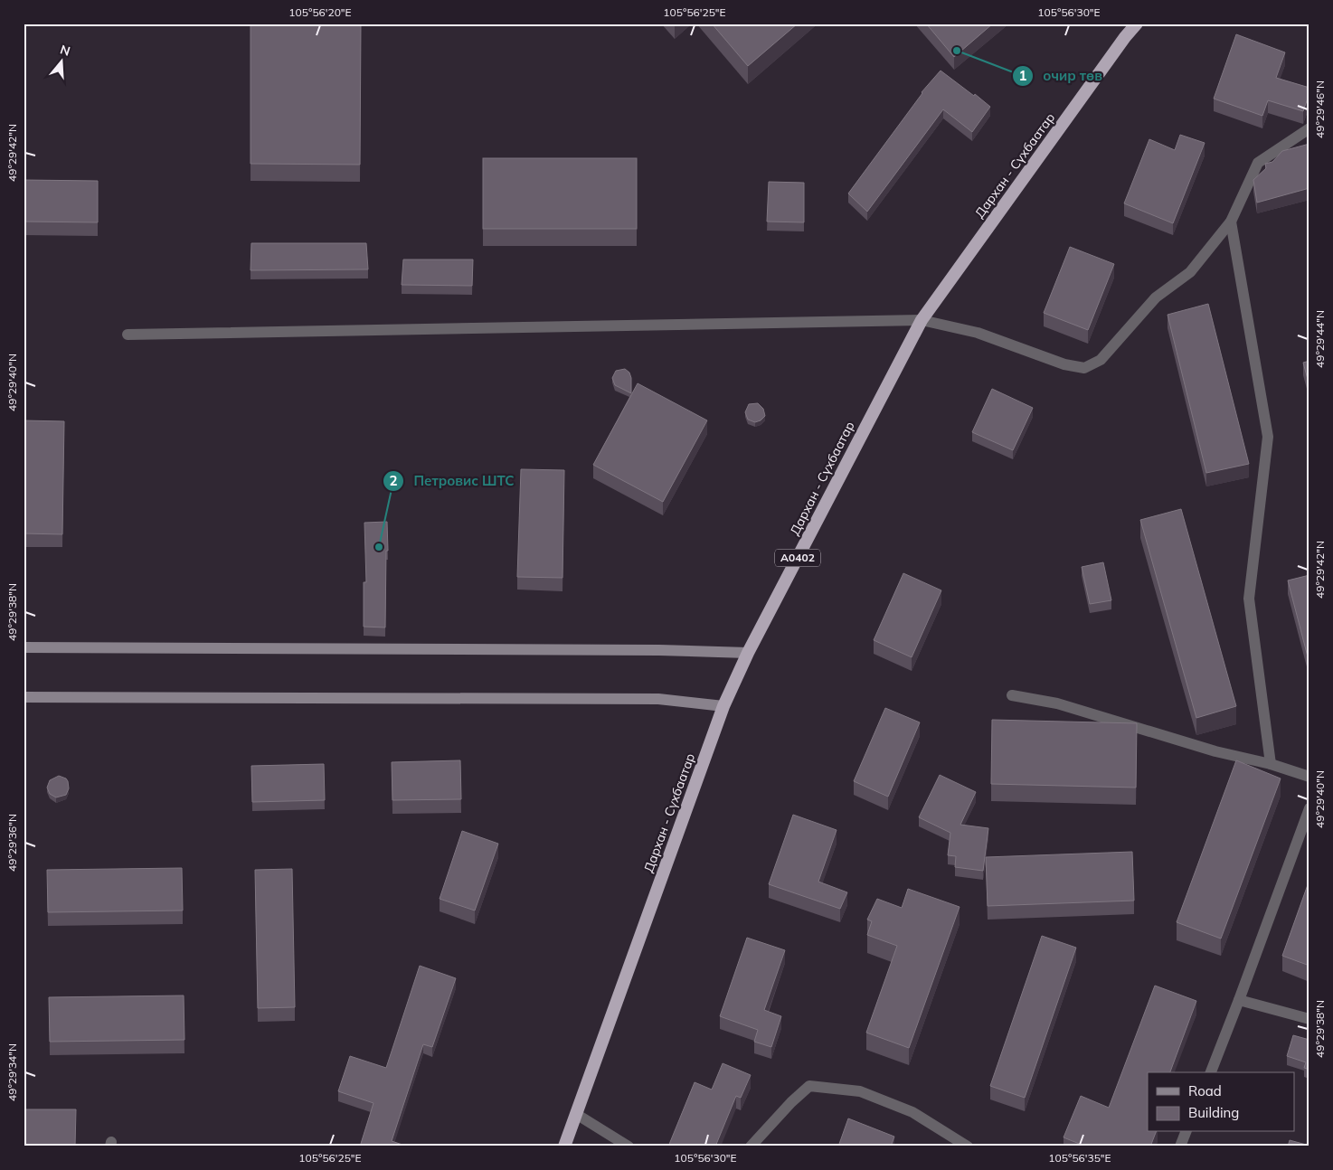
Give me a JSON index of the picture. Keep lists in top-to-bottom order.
{
  "streets": {
    "highway": ["Дархан - Сүхбаатар", "A0402"]
  },
  "places": ["очир төв", "Петровис ШТС"],
  "legend": ["Road", "Building"],
  "north": "top",
  "coordinates": [
    "105°56'20\"E",
    "105°56'25\"E",
    "105°56'30\"E",
    "49°29'46\"N",
    "49°29'42\"N",
    "49°29'44\"N",
    "49°29'40\"N",
    "49°29'38\"N",
    "49°29'36\"N",
    "49°29'34\"N",
    "105°56'35\"E"
  ]
}
